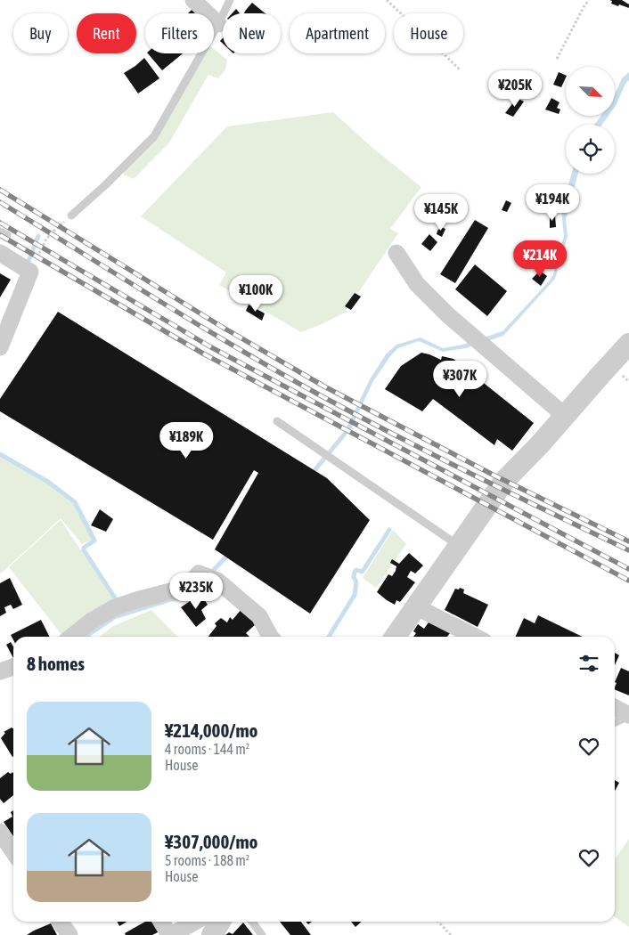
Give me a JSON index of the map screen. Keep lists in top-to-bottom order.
{
  "north": "bottom right",
  "page": {
    "chip": [
      "Buy",
      "Rent",
      "Filters",
      "New",
      "Apartment",
      "House"
    ],
    "price": [
      "¥205K",
      "¥194K",
      "¥145K",
      "¥214K",
      "¥100K",
      "¥307K",
      "¥189K",
      "¥235K"
    ],
    "heading": "8 homes",
    "list": [
      {
        "name": "¥214,000/mo",
        "note": "4 rooms · 144 m² · House"
      },
      {
        "name": "¥307,000/mo",
        "note": "5 rooms · 188 m² · House"
      }
    ]
  }
}
